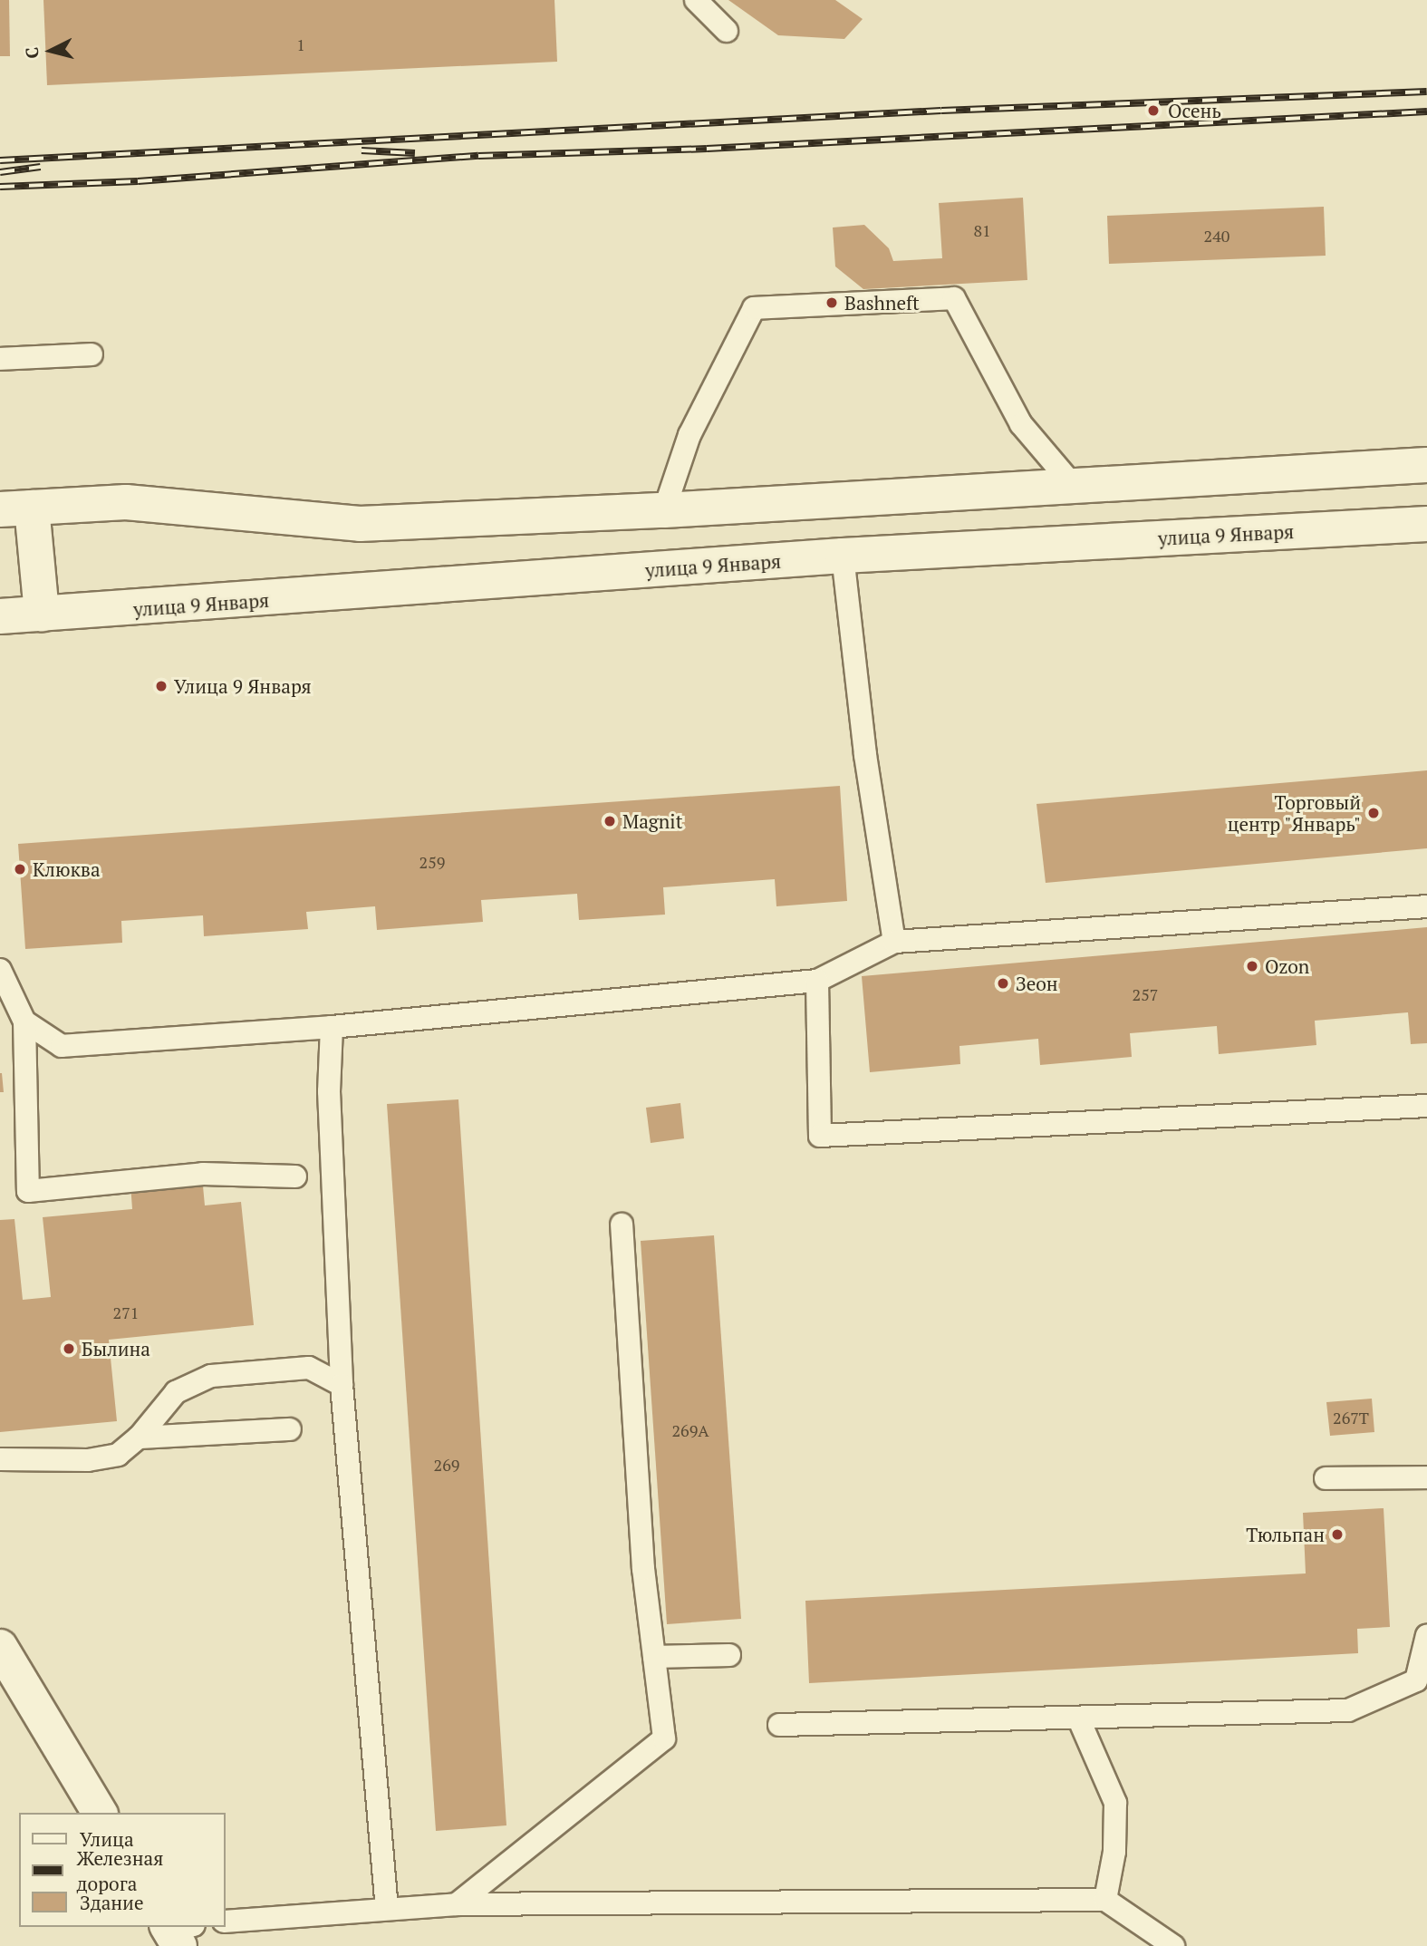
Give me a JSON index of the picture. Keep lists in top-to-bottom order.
{
  "streets": {
    "main road": ["улица 9 Января"]
  },
  "places": [
    "Осень",
    "Bashneft",
    "Улица 9 Января",
    "Торговый центр \"Январь\"",
    "Magnit",
    "Клюква",
    "Ozon",
    "Зеон",
    "Былина",
    "Тюльпан"
  ],
  "house_numbers": [
    "1",
    "81",
    "240",
    "259",
    "257",
    "271",
    "267Т",
    "269А",
    "269"
  ],
  "legend": ["Улица", "Железная дорога", "Здание"],
  "north": "left"
}
